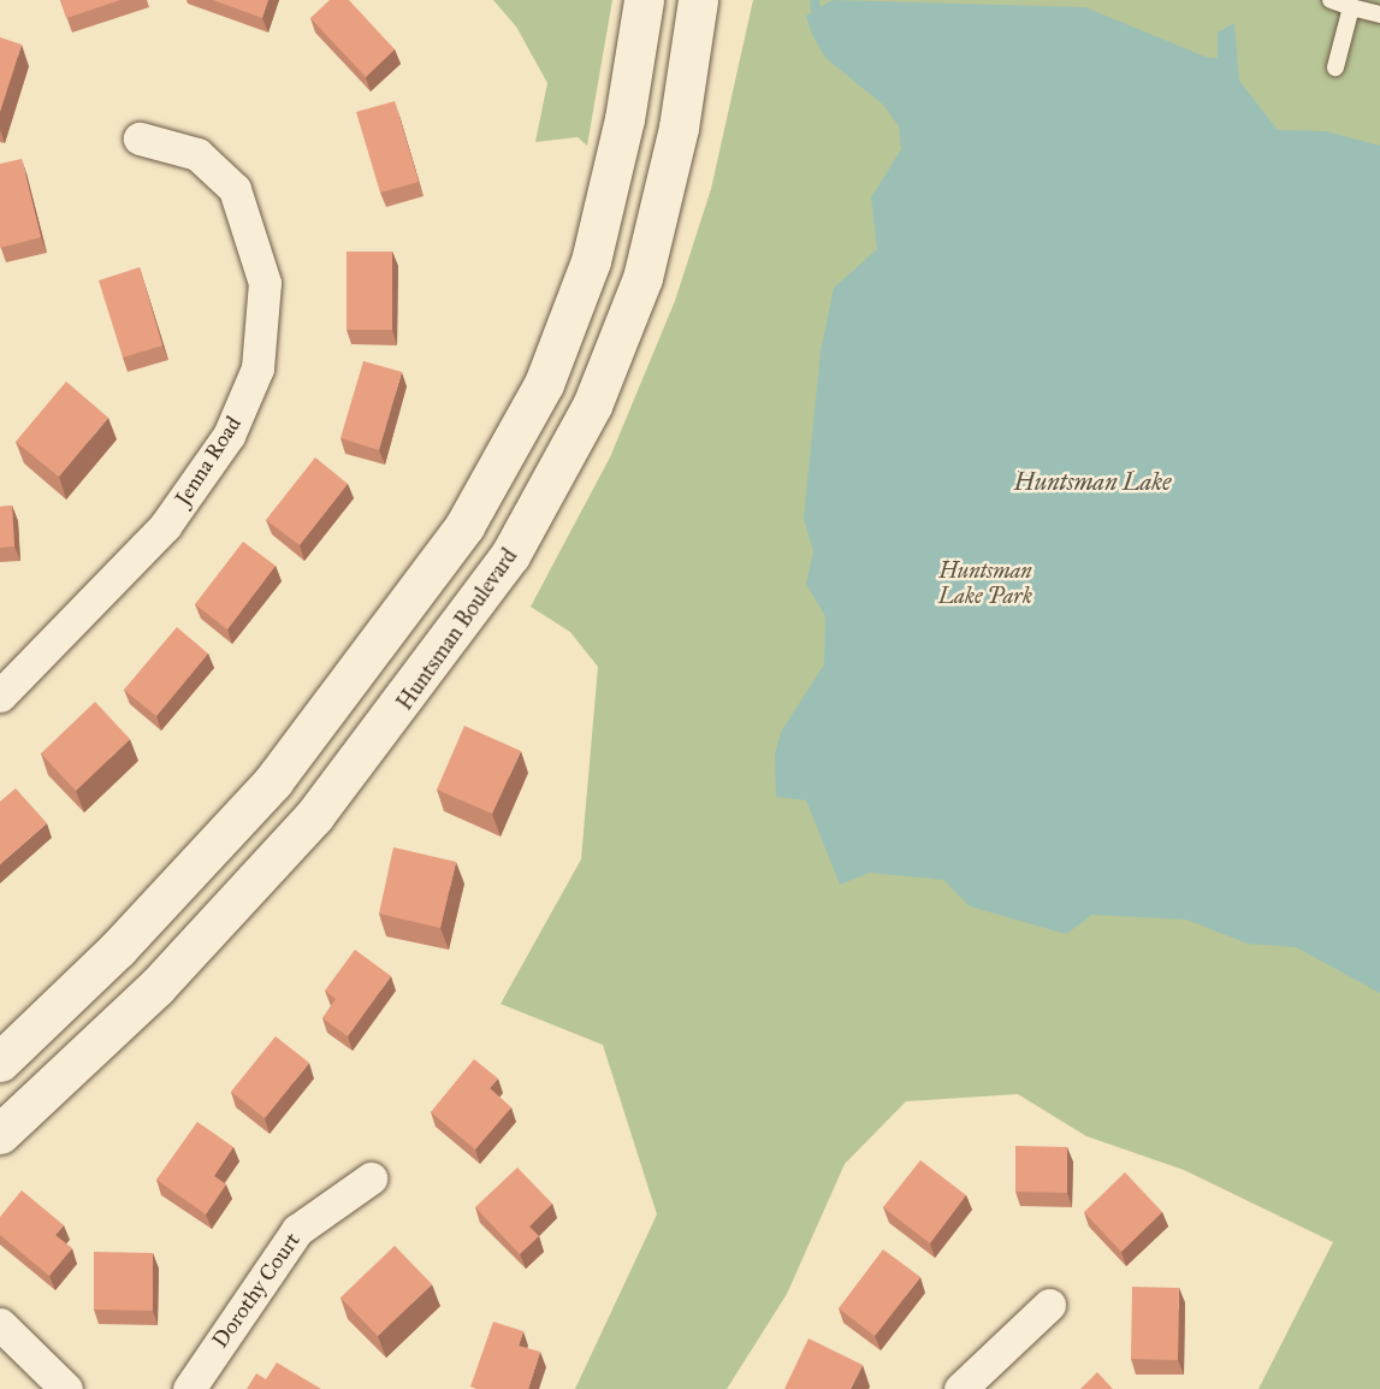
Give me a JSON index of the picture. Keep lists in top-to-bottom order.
{
  "streets": {
    "street": ["Jenna Road", "Huntsman Boulevard", "Dorothy Court"]
  },
  "water": ["Huntsman Lake"],
  "parks": ["Huntsman Lake Park"]
}
